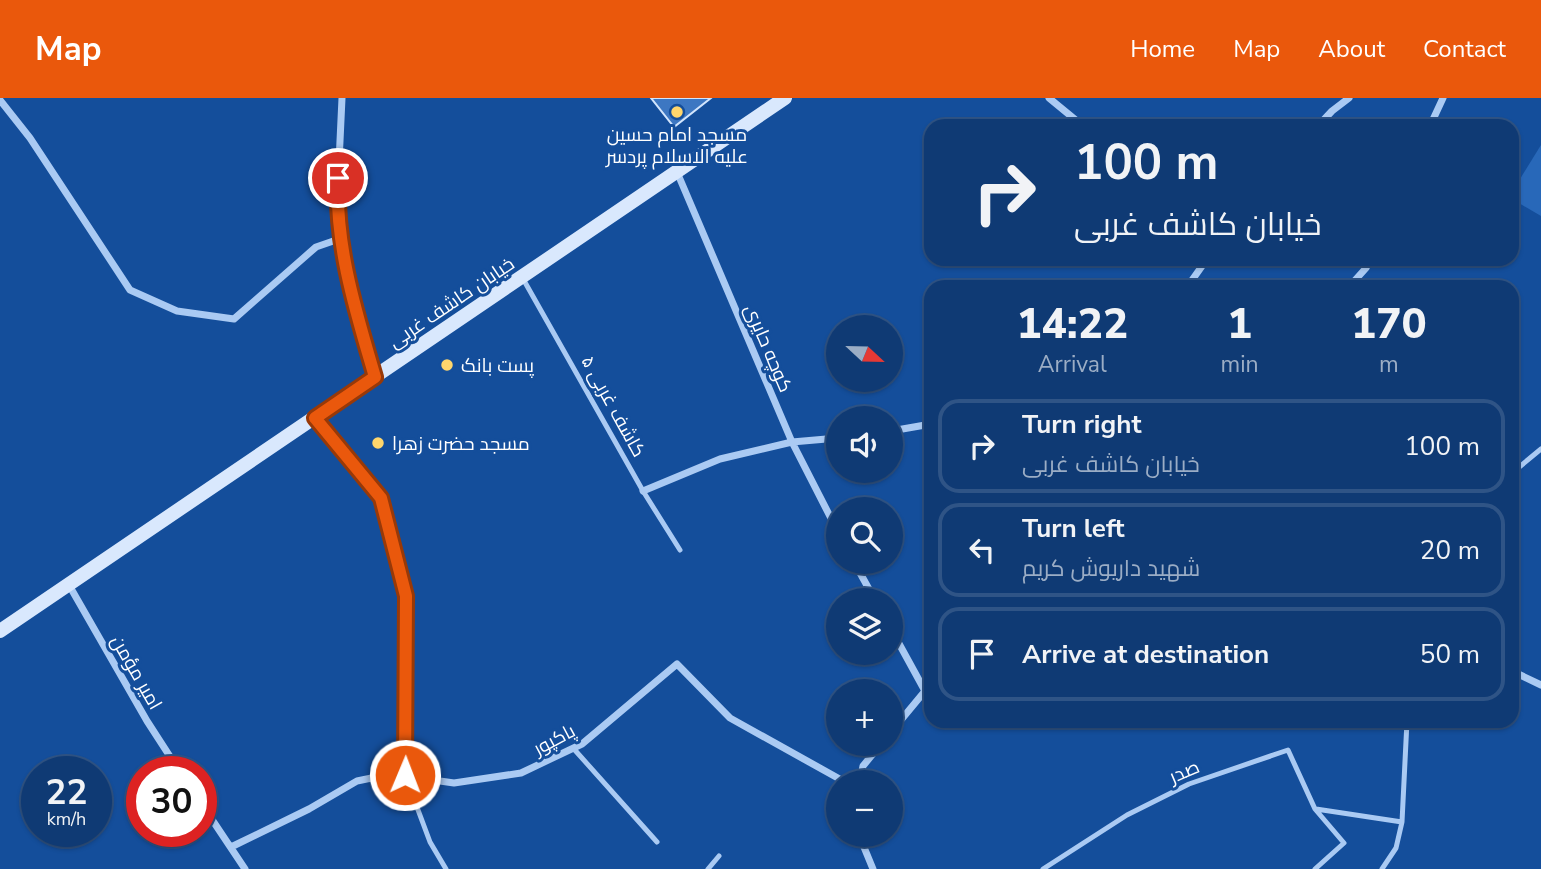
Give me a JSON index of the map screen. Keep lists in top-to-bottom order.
{
  "streets": {
    "main road": ["خیابان کاشف غربی"],
    "street": ["کوچه حایری", "امیر مؤمن", "پاکپور"],
    "lane": ["کاشف غربی ۵", "صدر"]
  },
  "crossings": [
    ["خیابان کاشف غربی", "کوچه حایری"],
    ["خیابان کاشف غربی", "کاشف غربی ۵"],
    ["خیابان کاشف غربی", "امیر مؤمن"]
  ],
  "places": ["مسجد امام حسین علیه الاسلام پردسر", "پست بانک", "مسجد حضرت زهرا"],
  "north": "right",
  "page": {
    "header": "Map",
    "nav": [
      "Home",
      "Map",
      "About",
      "Contact"
    ],
    "turn": ["100 m", "خیابان کاشف غربی"],
    "eta": [
      "14:22",
      "Arrival",
      "1",
      "min",
      "170",
      "m"
    ],
    "map_buttons": ["+", "−"],
    "list": [
      {
        "name": "Turn right",
        "note": "خیابان کاشف غربی",
        "value": "100 m"
      },
      {
        "name": "Turn left",
        "note": "شهید داریوش کریم",
        "value": "20 m"
      },
      {
        "name": "Arrive at destination",
        "value": "50 m"
      }
    ],
    "speed": "22 km/h",
    "limit": "30"
  }
}
